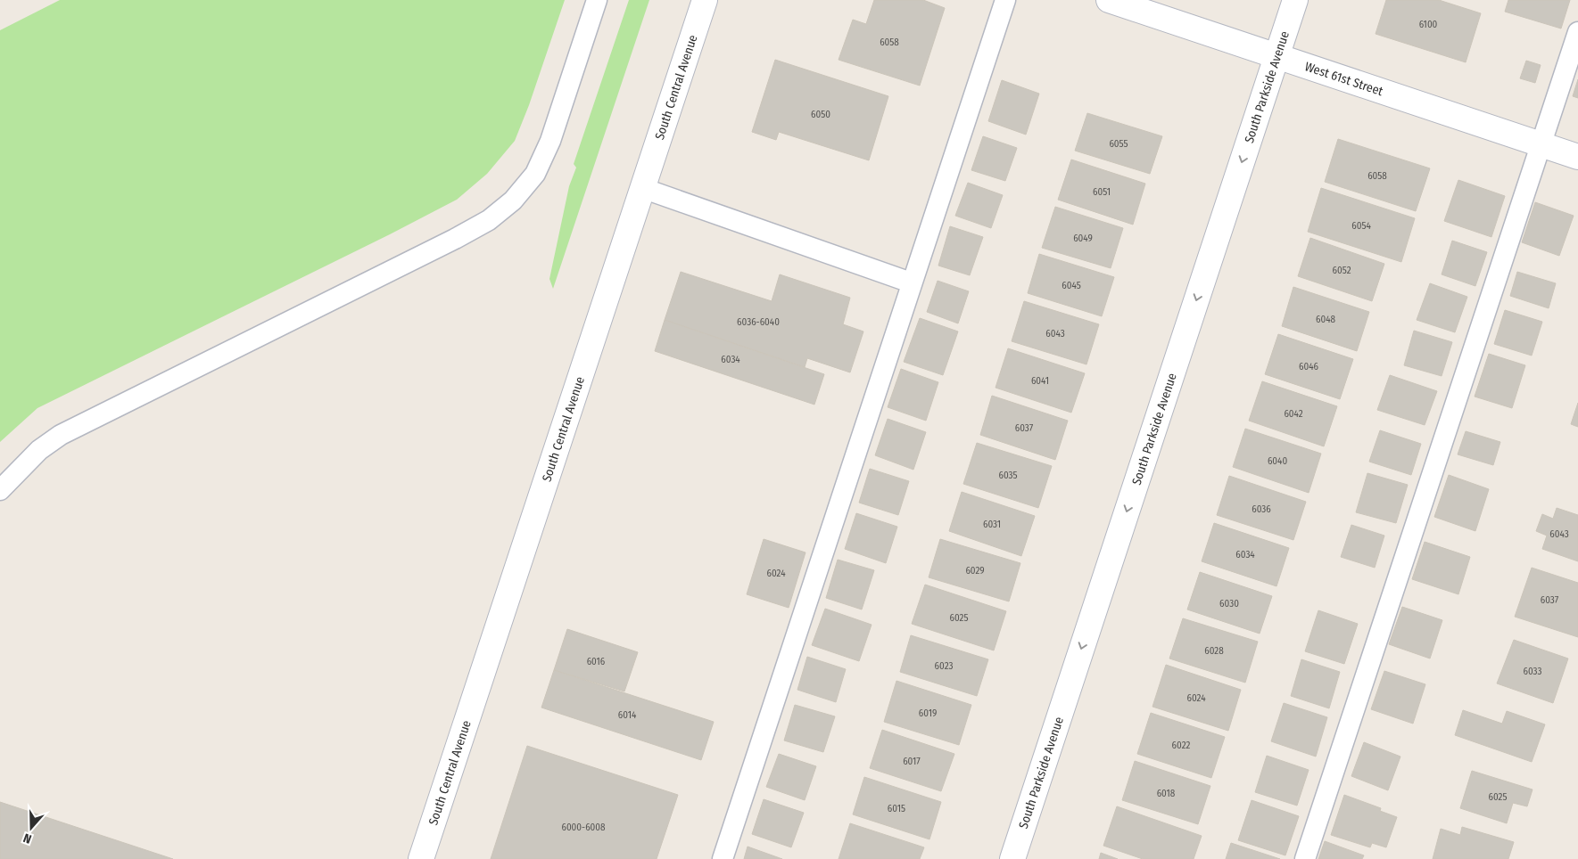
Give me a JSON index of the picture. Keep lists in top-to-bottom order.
{
  "streets": {
    "street": ["West 61st Street", "South Central Avenue", "South Parkside Avenue"]
  },
  "crossings": [
    ["West 61st Street", "South Parkside Avenue"]
  ],
  "one_way": ["South Parkside Avenue"],
  "house_numbers": [
    "6100",
    "6058",
    "6050",
    "6055",
    "6058",
    "6051",
    "6054",
    "6049",
    "6052",
    "6045",
    "6048",
    "6036-6040",
    "6043",
    "6034",
    "6046",
    "6041",
    "6042",
    "6037",
    "6040",
    "6035",
    "6036",
    "6031",
    "6043",
    "6034",
    "6029",
    "6024",
    "6037",
    "6030",
    "6025",
    "6028",
    "6016",
    "6023",
    "6033",
    "6024",
    "6019",
    "6014",
    "6022",
    "6017",
    "6018",
    "6025",
    "6015",
    "6000-6008"
  ],
  "north": "bottom"
}
